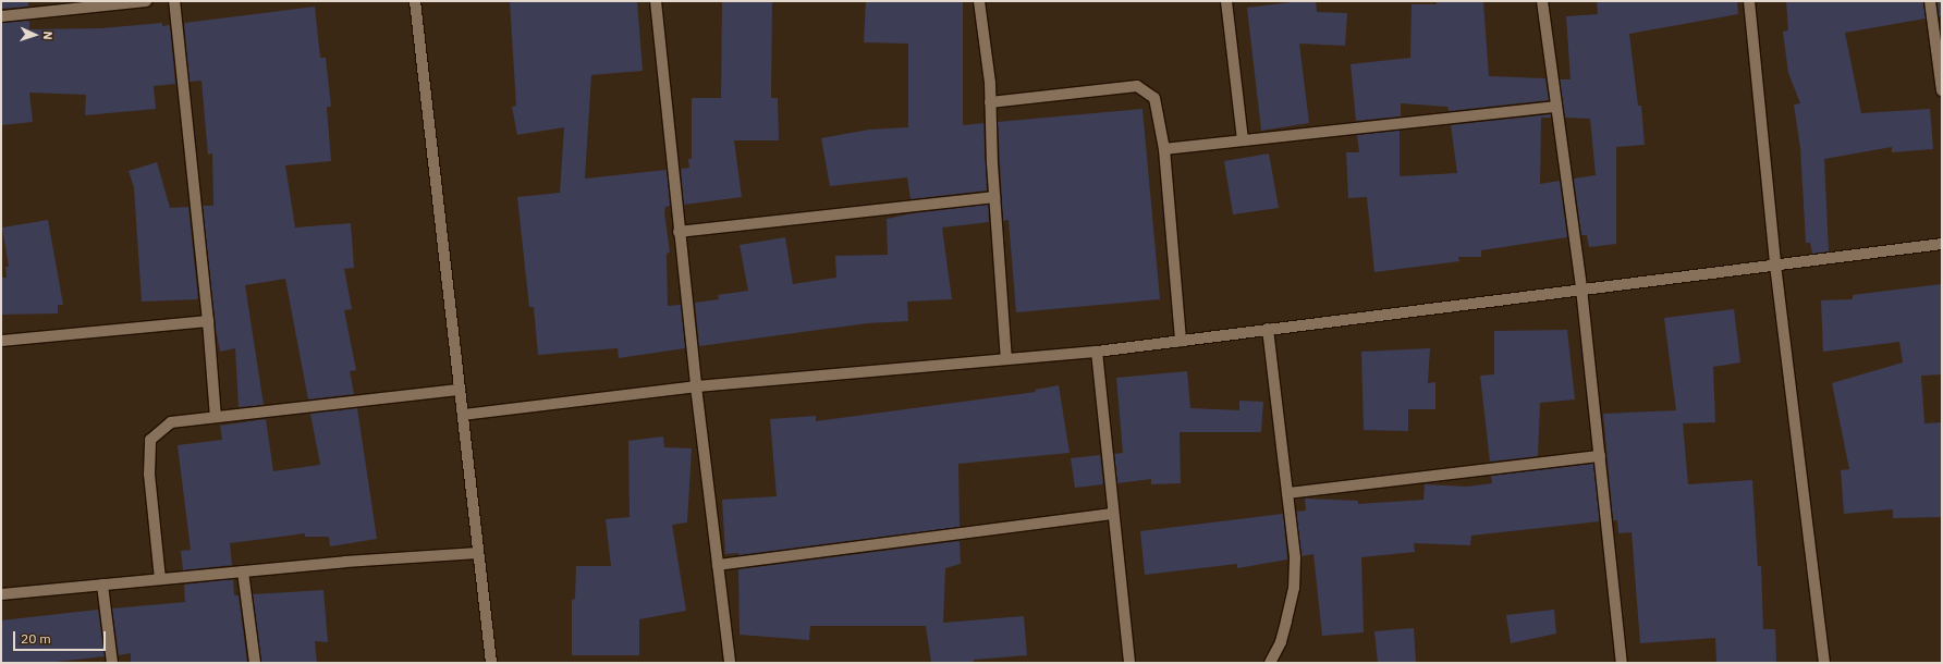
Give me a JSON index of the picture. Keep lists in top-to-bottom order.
{
  "scale_bar": "20 m",
  "north": "right"
}
